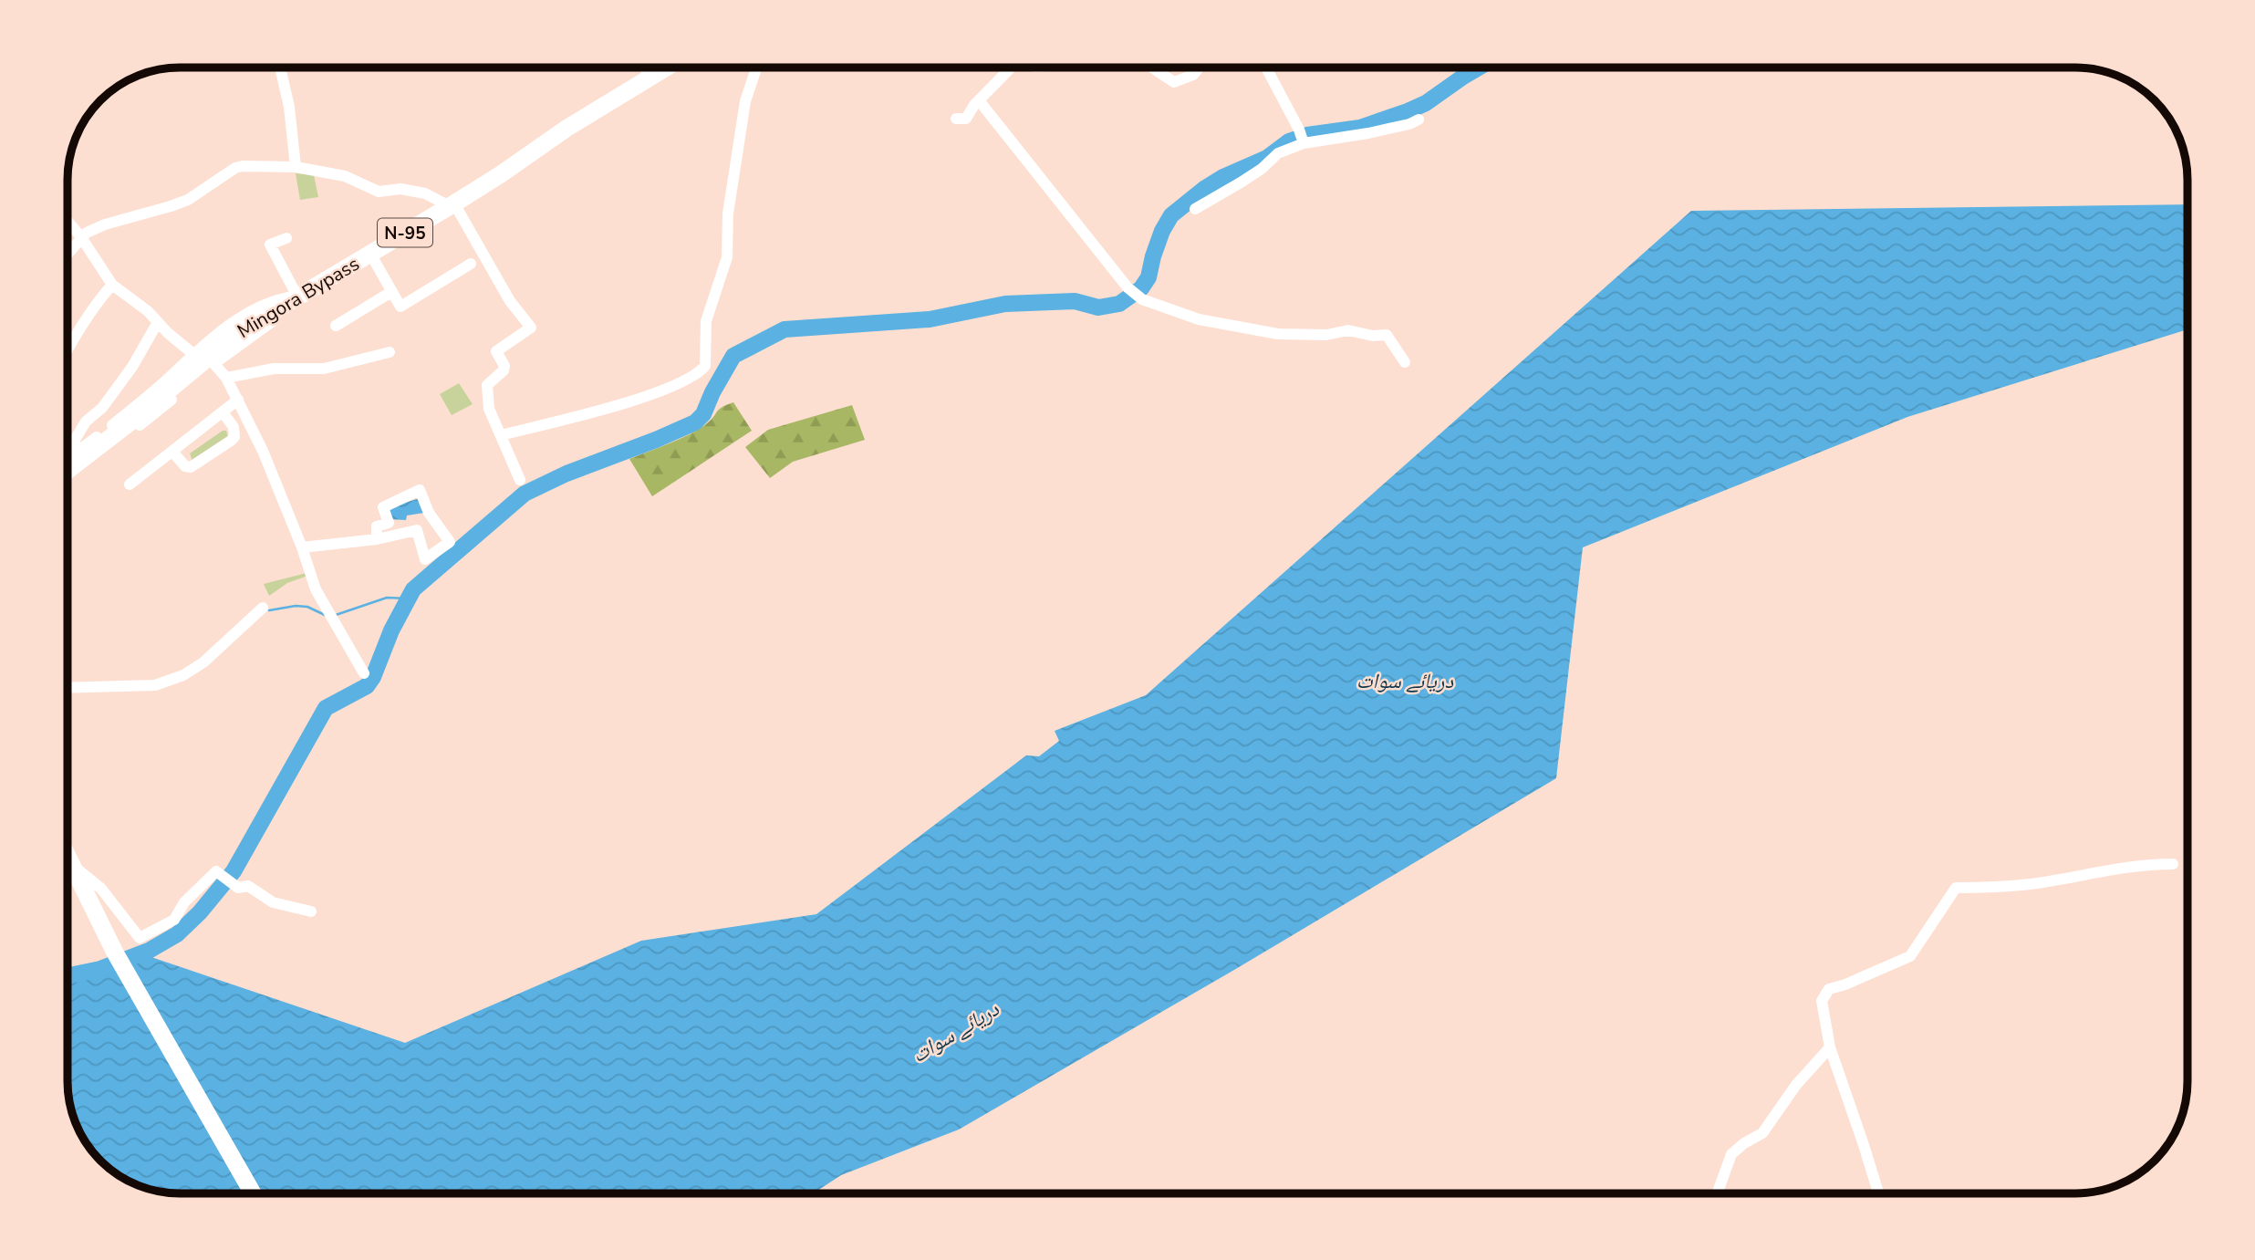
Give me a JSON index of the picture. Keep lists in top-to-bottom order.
{
  "streets": {
    "main road": ["N-95", "Mingora Bypass"]
  },
  "water": ["دریائے سوات"]
}
